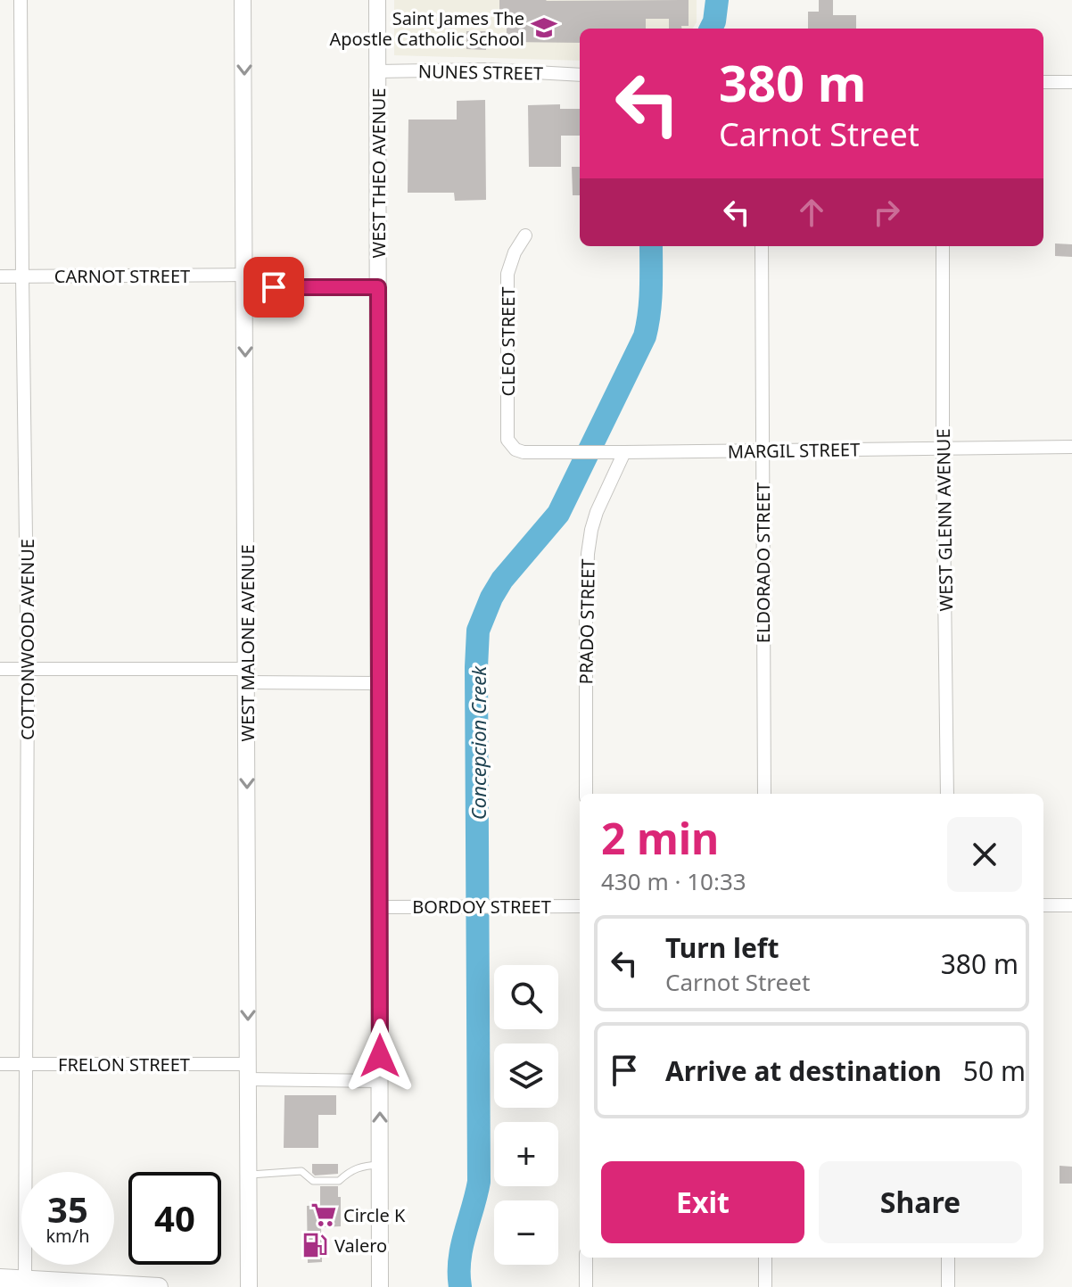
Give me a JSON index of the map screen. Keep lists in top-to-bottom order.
{
  "streets": {
    "street": [
      "NUNES STREET",
      "WEST THEO AVENUE",
      "CARNOT STREET",
      "CLEO STREET",
      "MARGIL STREET",
      "WEST GLENN AVENUE",
      "ELDORADO STREET",
      "PRADO STREET",
      "COTTONWOOD AVENUE",
      "WEST MALONE AVENUE",
      "BORDOY STREET",
      "FRELON STREET"
    ]
  },
  "crossings": [
    ["NUNES STREET", "WEST THEO AVENUE"],
    ["WEST THEO AVENUE", "CARNOT STREET"],
    ["WEST THEO AVENUE", "BORDOY STREET"],
    ["WEST THEO AVENUE", "FRELON STREET"],
    ["CARNOT STREET", "COTTONWOOD AVENUE"],
    ["CARNOT STREET", "WEST MALONE AVENUE"],
    ["CLEO STREET", "MARGIL STREET"],
    ["MARGIL STREET", "WEST GLENN AVENUE"],
    ["MARGIL STREET", "ELDORADO STREET"],
    ["MARGIL STREET", "PRADO STREET"],
    ["COTTONWOOD AVENUE", "FRELON STREET"],
    ["WEST MALONE AVENUE", "FRELON STREET"]
  ],
  "one_way": ["WEST MALONE AVENUE"],
  "water": ["Concepcion Creek"],
  "places": {
    "school or university": ["Saint James The Apostle Catholic School"],
    "supermarket": ["Circle K"],
    "fuel station": ["Valero"]
  },
  "page": {
    "turn": ["380 m", "Carnot Street"],
    "heading": ["2 min", "430 m · 10:33"],
    "list": [
      {
        "name": "Turn left",
        "note": "Carnot Street",
        "value": "380 m"
      },
      {
        "name": "Arrive at destination",
        "value": "50 m"
      }
    ],
    "map_buttons": ["+", "−"],
    "buttons": ["Exit", "Share"],
    "speed": "35 km/h",
    "limit": "40"
  }
}
